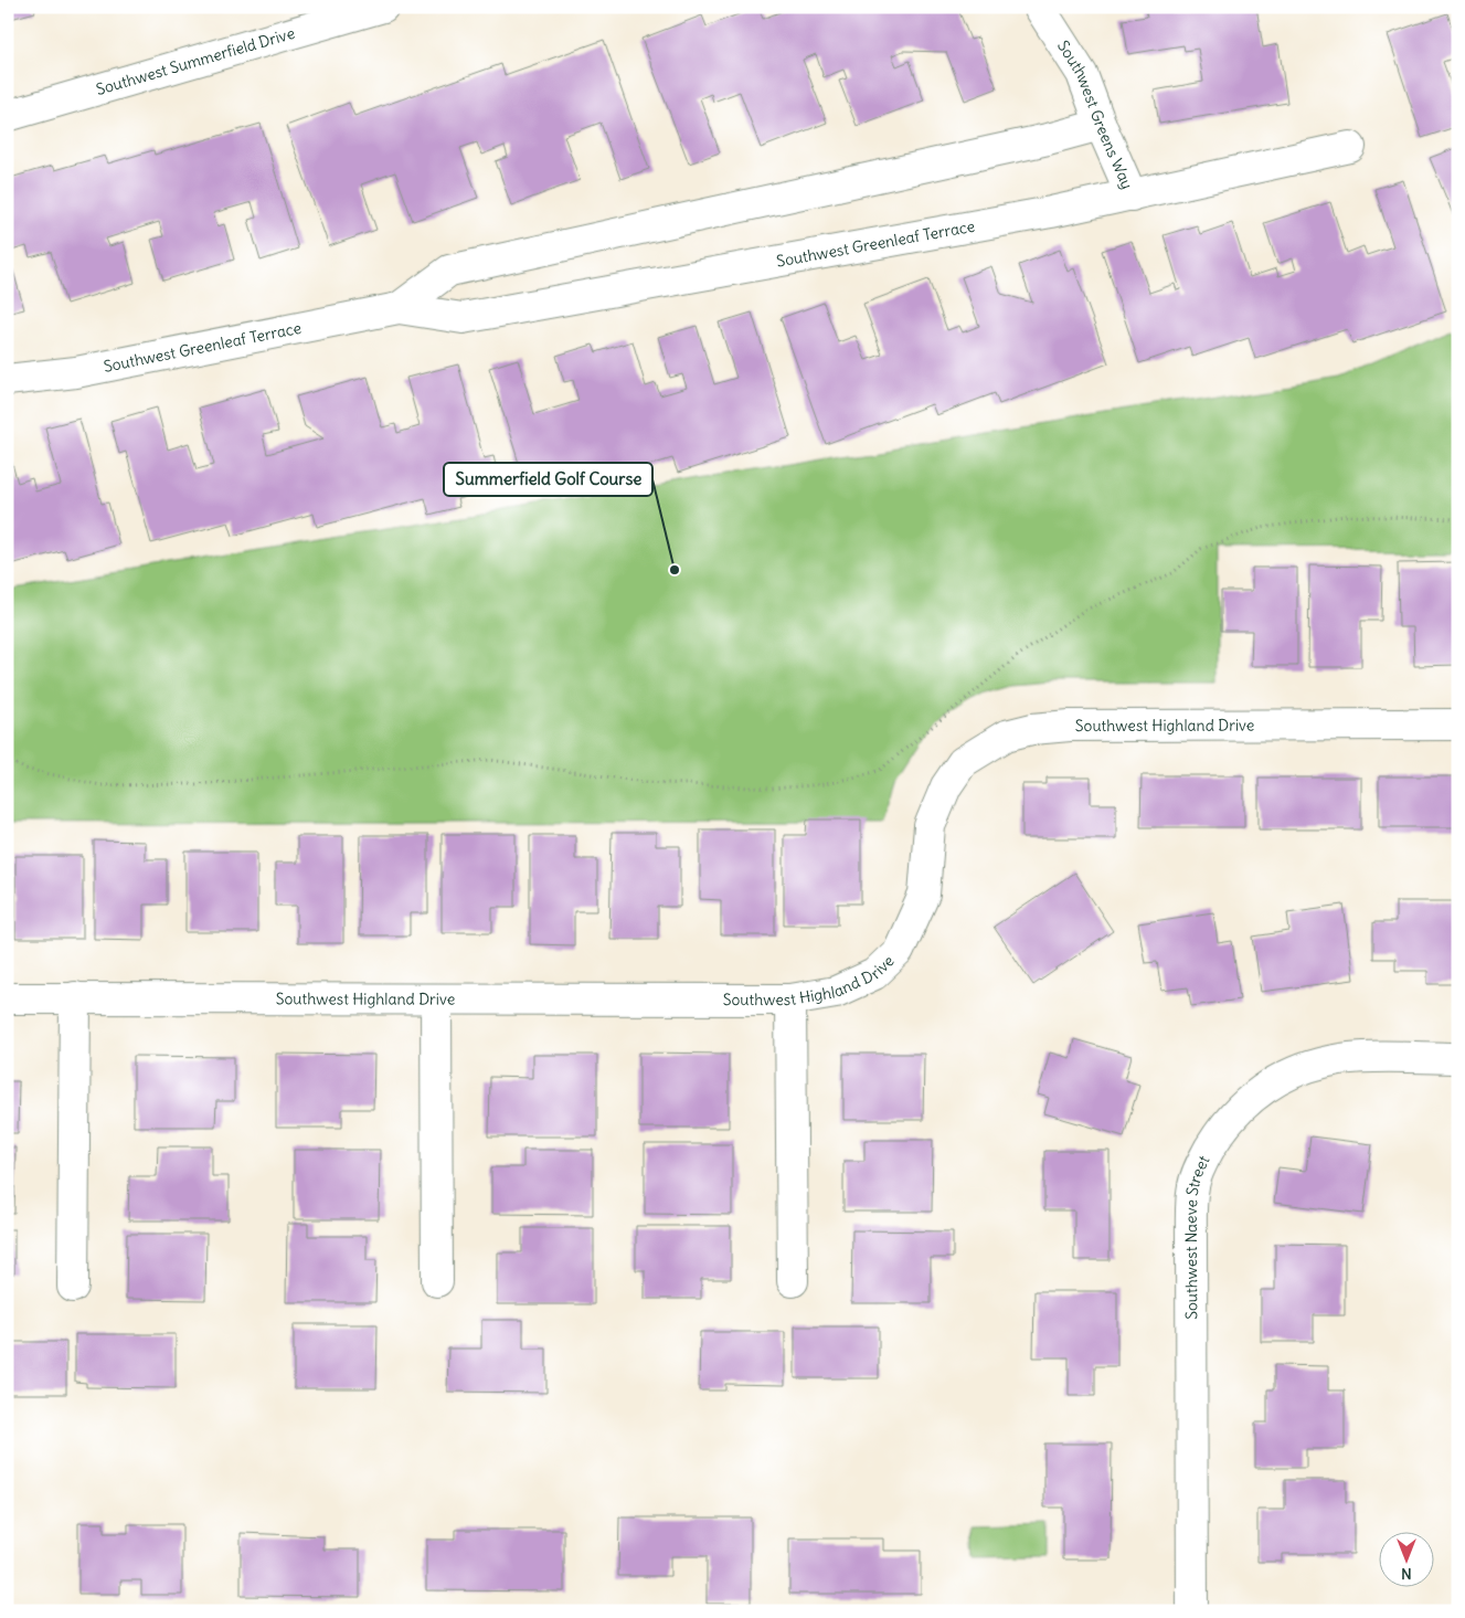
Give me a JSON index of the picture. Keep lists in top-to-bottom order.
{
  "streets": {
    "street": [
      "Southwest Summerfield Drive",
      "Southwest Greens Way",
      "Southwest Greenleaf Terrace",
      "Southwest Highland Drive",
      "Southwest Naeve Street"
    ]
  },
  "crossings": [
    ["Southwest Greens Way", "Southwest Greenleaf Terrace"]
  ],
  "places": ["Summerfield Golf Course"],
  "north": "bottom"
}
